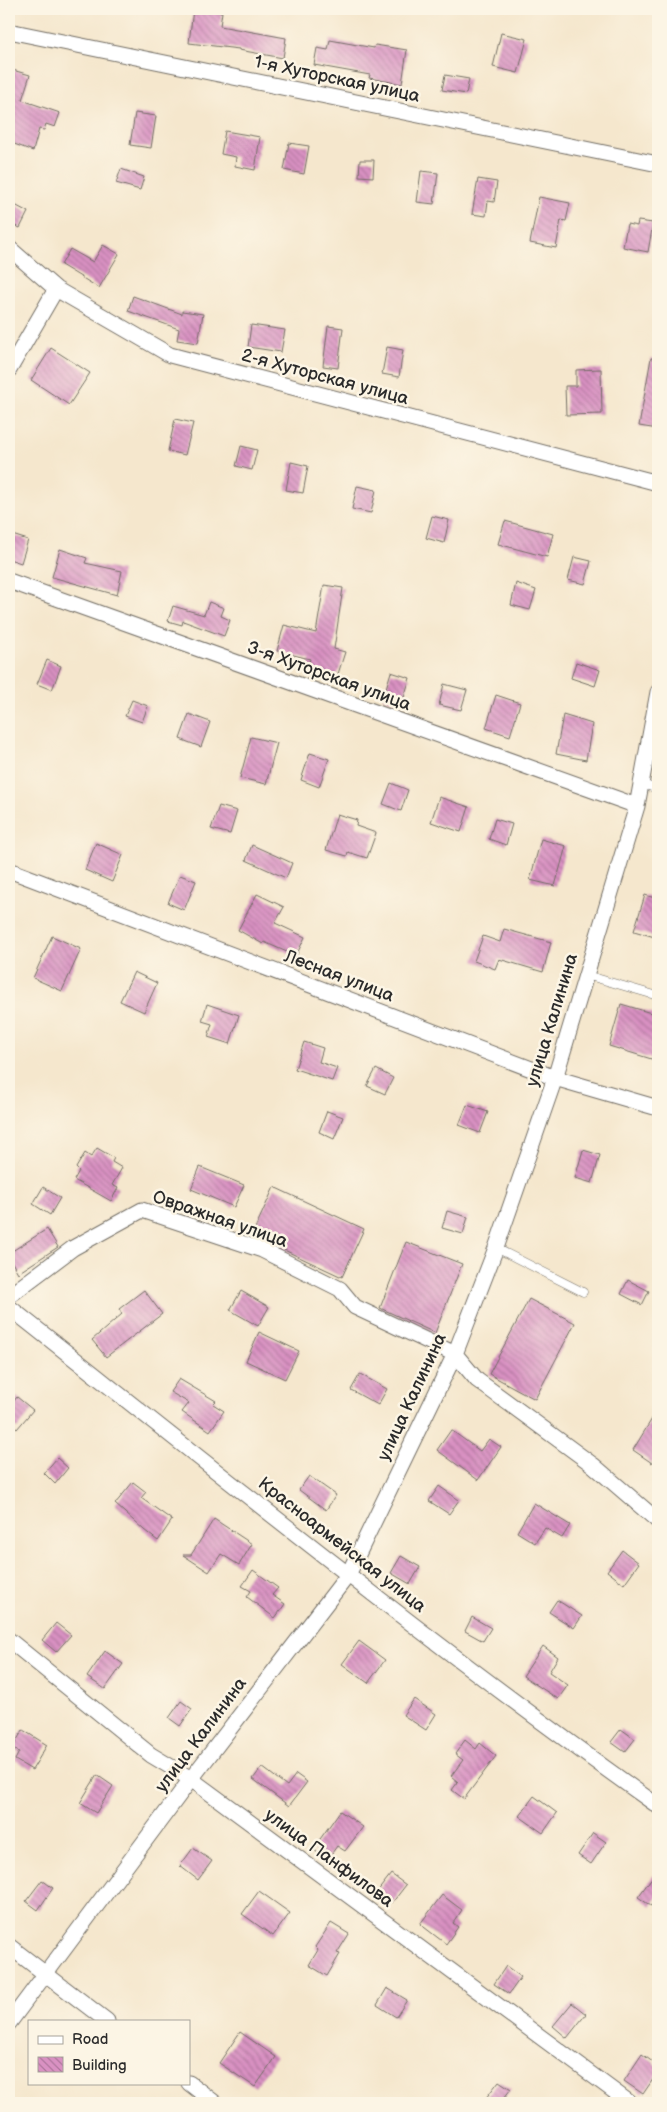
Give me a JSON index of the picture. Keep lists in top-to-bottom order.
{
  "streets": {
    "street": [
      "1-я Хуторская улица",
      "2-я Хуторская улица",
      "3-я Хуторская улица",
      "Лесная улица",
      "улица Калинина",
      "Овражная улица",
      "Красноармейская улица",
      "улица Панфилова"
    ]
  },
  "crossings": [
    ["3-я Хуторская улица", "улица Калинина"],
    ["Лесная улица", "улица Калинина"],
    ["улица Калинина", "Овражная улица"],
    ["улица Калинина", "Красноармейская улица"],
    ["улица Калинина", "улица Панфилова"]
  ],
  "legend": ["Road", "Building"]
}
